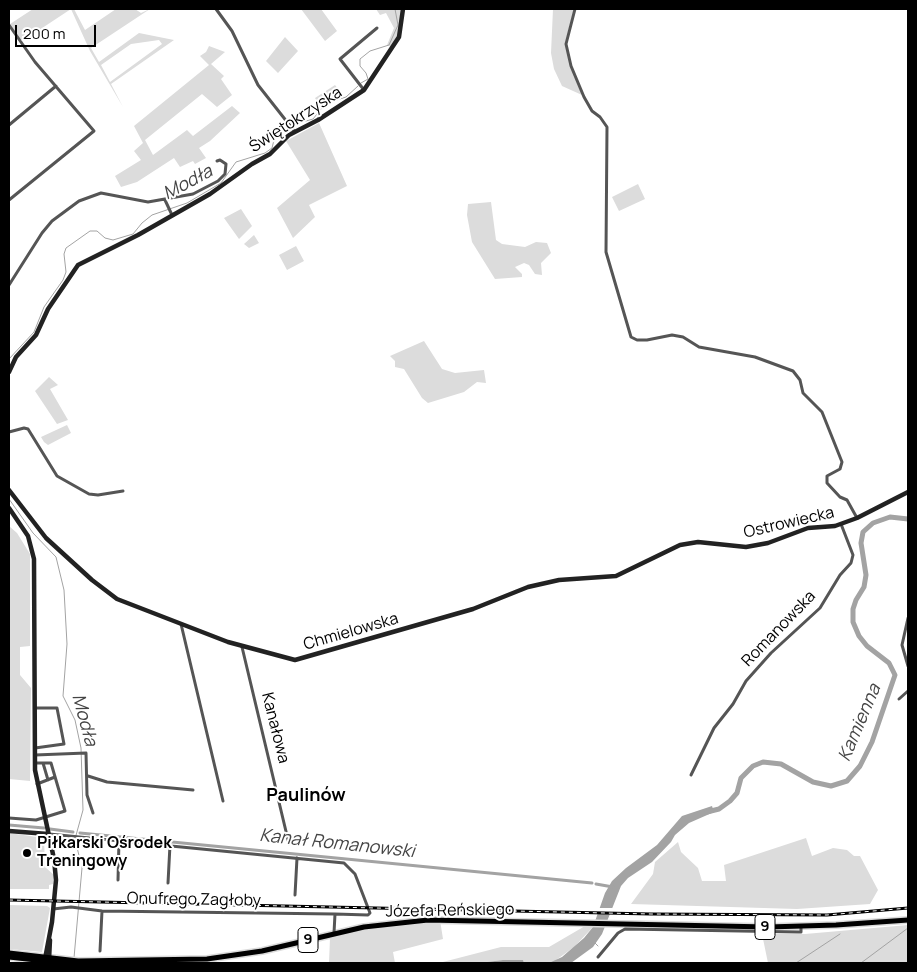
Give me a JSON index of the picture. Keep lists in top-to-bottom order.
{
  "streets": {
    "main road": ["Józefa Reńskiego", "9"],
    "street": [
      "Świętokrzyska",
      "Ostrowiecka",
      "Romanowska",
      "Chmielowska",
      "Kanałowa",
      "Onufrego Zagłoby"
    ]
  },
  "crossings": [
    ["Ostrowiecka", "Romanowska"],
    ["Ostrowiecka", "Chmielowska"],
    ["Chmielowska", "Kanałowa"],
    ["Józefa Reńskiego", "9"]
  ],
  "districts": ["Paulinów"],
  "water": ["Modła", "Kamienna", "Kanał Romanowski"],
  "places": ["Piłkarski Ośrodek Treningowy"],
  "scale_bar": "200 m"
}
